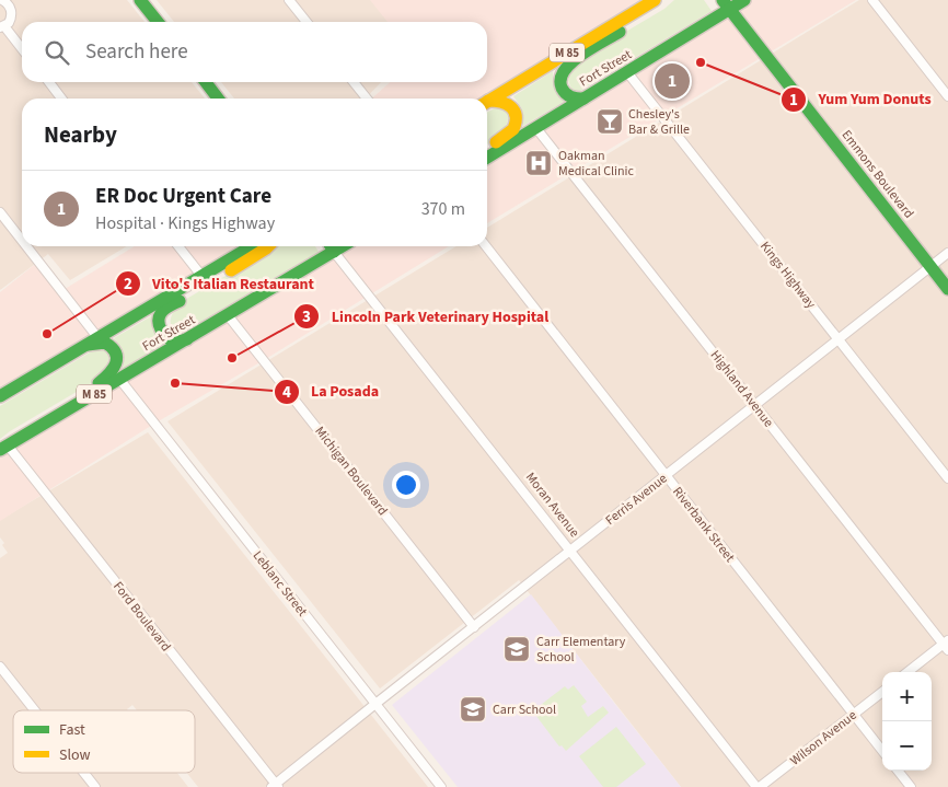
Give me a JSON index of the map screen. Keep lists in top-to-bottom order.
{
  "streets": {
    "main road": ["M 85", "Fort Street", "Emmons Boulevard"],
    "street": [
      "Kings Highway",
      "Highland Avenue",
      "Michigan Boulevard",
      "Ferris Avenue",
      "Moran Avenue",
      "Riverbank Street",
      "Leblanc Street",
      "Ford Boulevard",
      "Wilson Avenue"
    ]
  },
  "crossings": [
    ["Fort Street", "Emmons Boulevard"],
    ["Fort Street", "Kings Highway"],
    ["Fort Street", "Highland Avenue"],
    ["Fort Street", "Michigan Boulevard"],
    ["Fort Street", "Moran Avenue"],
    ["Fort Street", "Leblanc Street"],
    ["Fort Street", "Ford Boulevard"],
    ["Emmons Boulevard", "Ferris Avenue"],
    ["Kings Highway", "Ferris Avenue"],
    ["Highland Avenue", "Ferris Avenue"],
    ["Michigan Boulevard", "Ferris Avenue"],
    ["Ferris Avenue", "Moran Avenue"],
    ["Ferris Avenue", "Riverbank Street"],
    ["Ferris Avenue", "Leblanc Street"],
    ["Ferris Avenue", "Ford Boulevard"],
    ["Moran Avenue", "Wilson Avenue"],
    ["Riverbank Street", "Wilson Avenue"]
  ],
  "places": {
    "other": [
      "Yum Yum Donuts",
      "Vito's Italian Restaurant",
      "Lincoln Park Veterinary Hospital",
      "La Posada"
    ],
    "bar": ["Chesley's Bar & Grille"],
    "hospital": ["Oakman Medical Clinic"],
    "school or university": ["Carr Elementary School", "Carr School"]
  },
  "legend": ["Fast", "Slow"],
  "page": {
    "search": "Search here",
    "pins": "1",
    "heading": "Nearby",
    "list": [
      {
        "mark": "1",
        "name": "ER Doc Urgent Care",
        "note": "Hospital · Kings Highway",
        "value": "370 m"
      }
    ],
    "map_buttons": ["+", "−"]
  }
}
